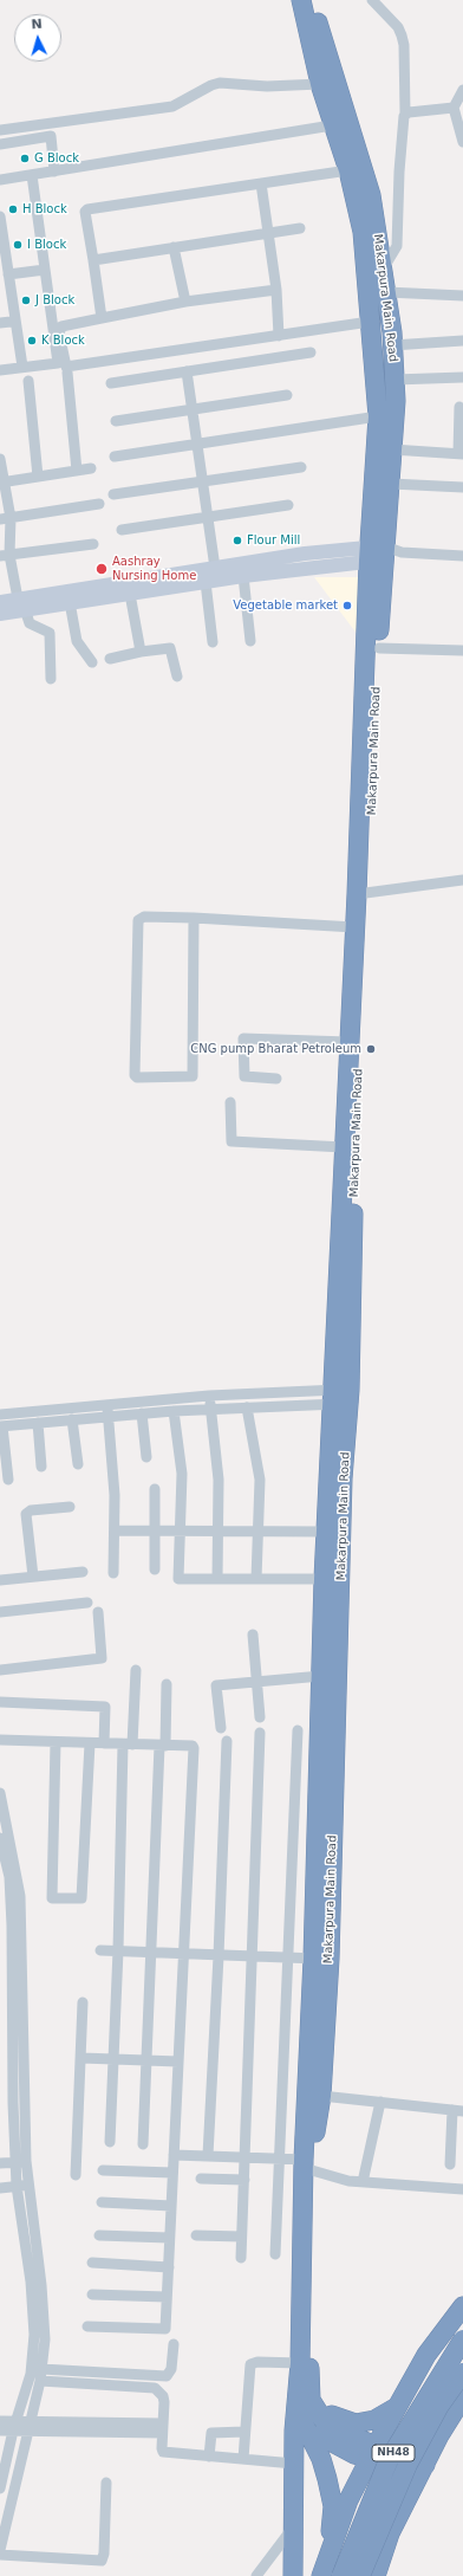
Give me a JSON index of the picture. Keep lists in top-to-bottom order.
{
  "streets": {
    "highway": ["Makarpura Main Road", "NH48"]
  },
  "places": [
    "G Block",
    "H Block",
    "I Block",
    "J Block",
    "K Block",
    "Flour Mill",
    "Aashray Nursing Home",
    "Vegetable market",
    "CNG pump Bharat Petroleum"
  ],
  "north": "top"
}
